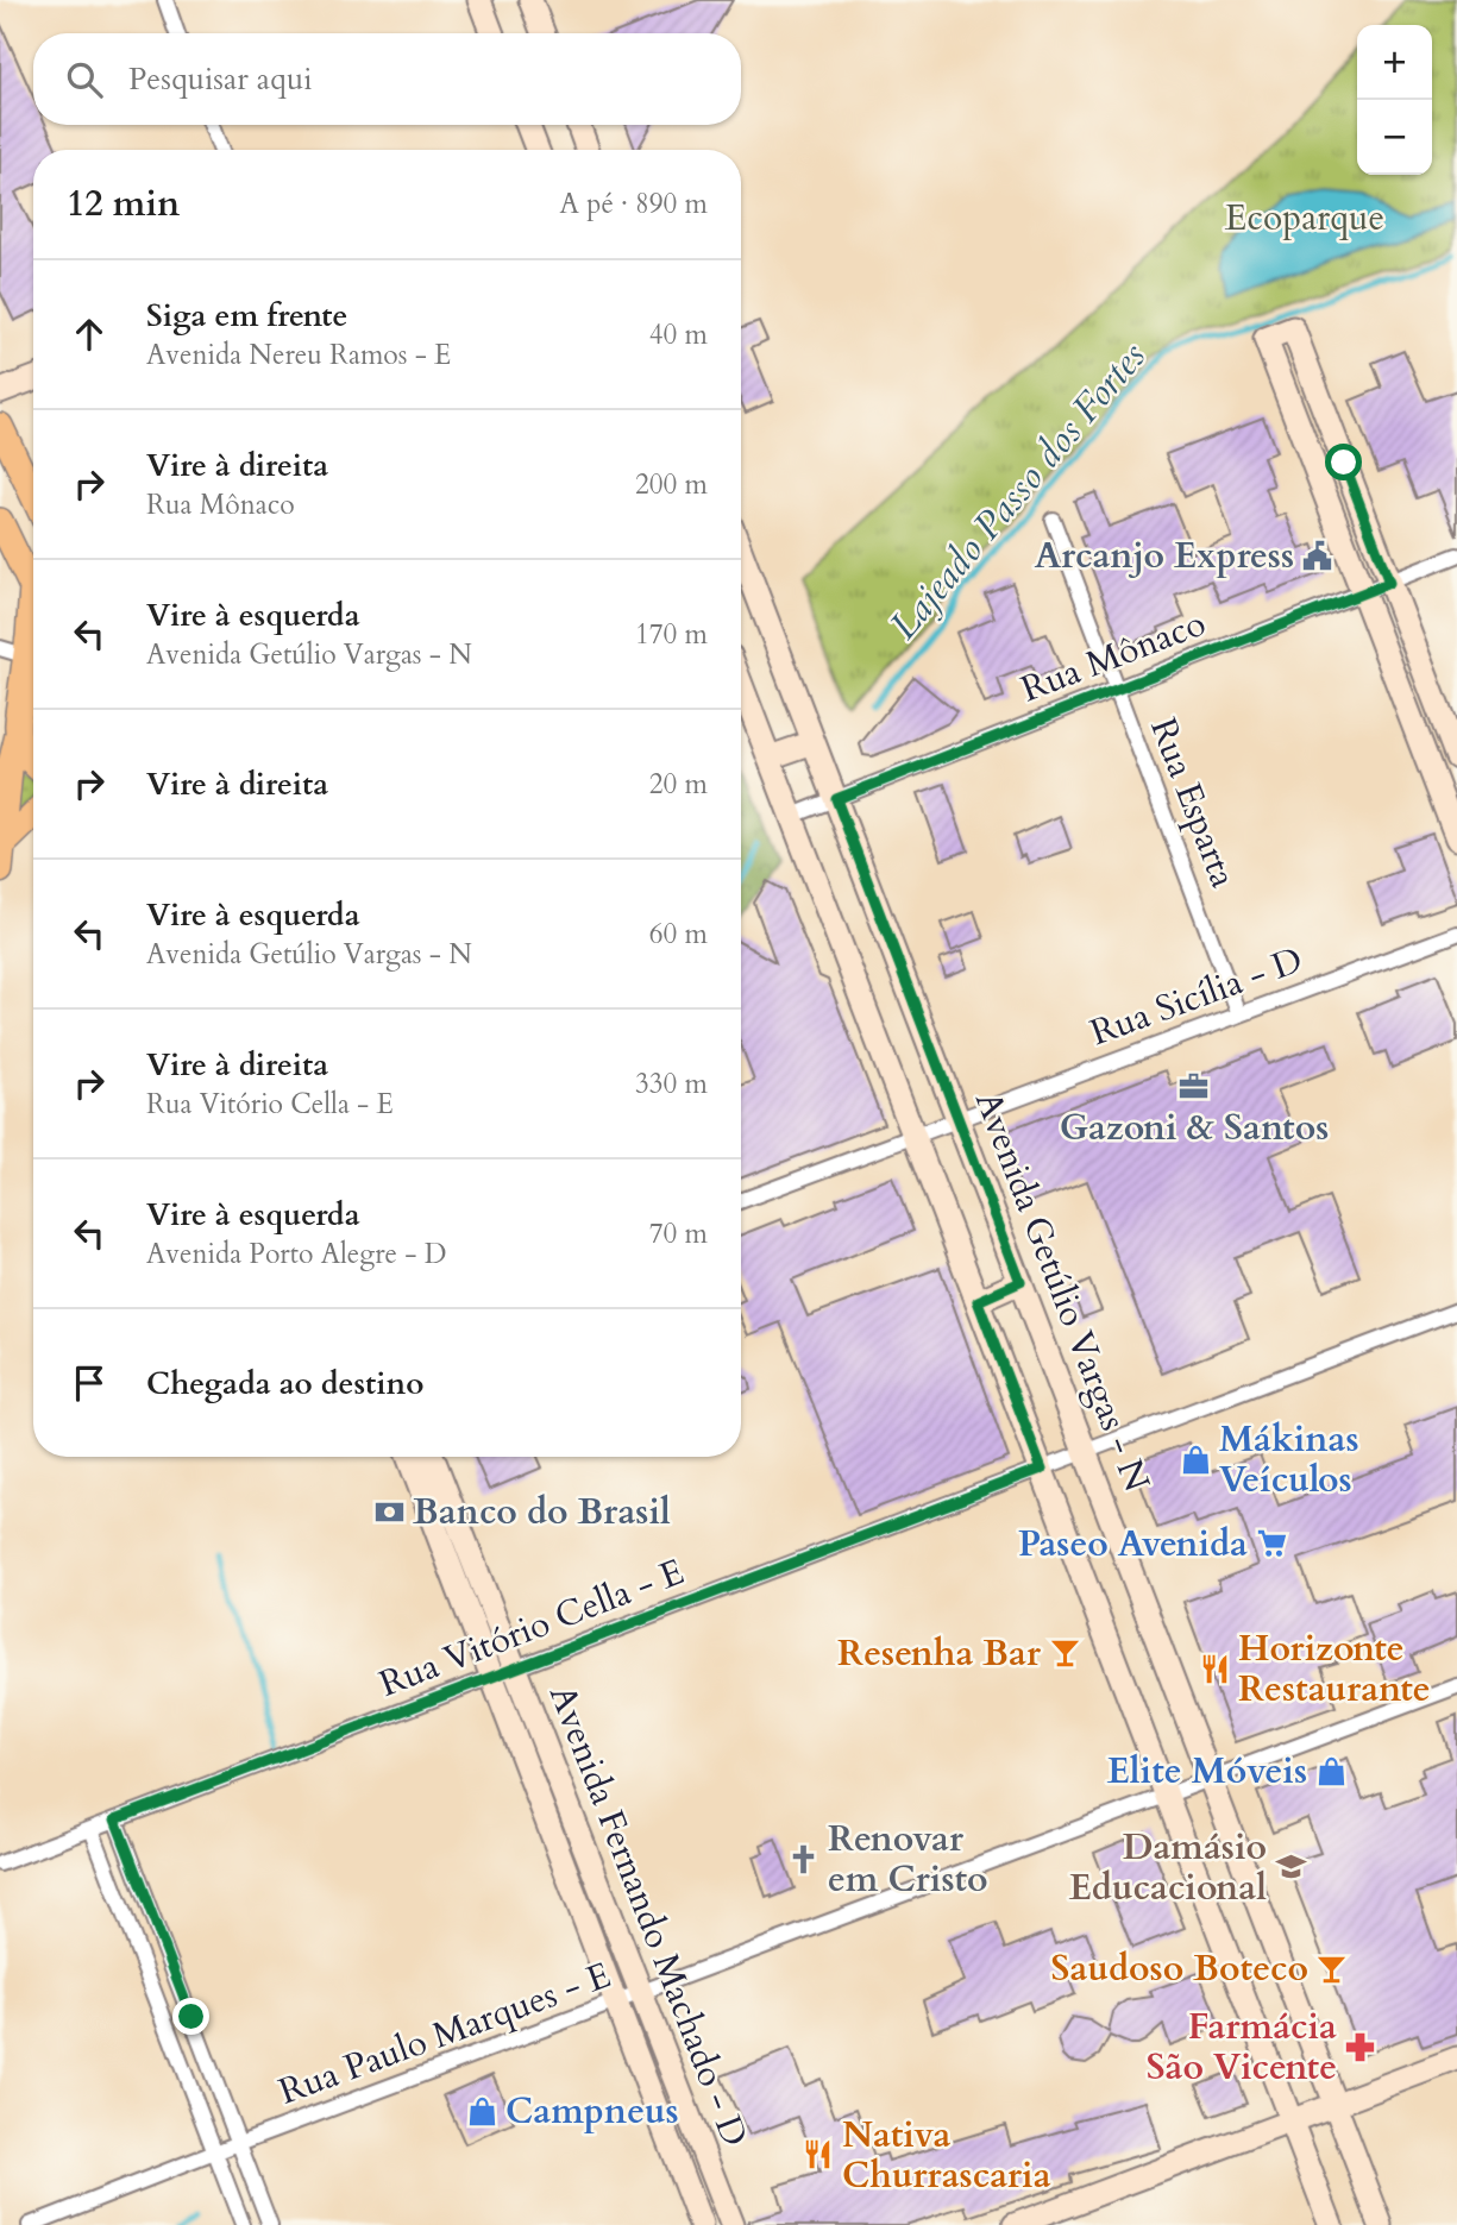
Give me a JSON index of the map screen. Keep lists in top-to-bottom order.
{
  "streets": {
    "street": [
      "Rua Mônaco",
      "Rua Esparta",
      "Rua Sicília - D",
      "Avenida Getúlio Vargas - N",
      "Rua Vitório Cella - E",
      "Avenida Fernando Machado - D",
      "Rua Paulo Marques - E"
    ]
  },
  "crossings": [
    ["Rua Mônaco", "Rua Esparta"],
    ["Rua Mônaco", "Avenida Getúlio Vargas - N"],
    ["Rua Esparta", "Rua Sicília - D"],
    ["Rua Sicília - D", "Avenida Getúlio Vargas - N"],
    ["Avenida Getúlio Vargas - N", "Rua Vitório Cella - E"],
    ["Avenida Getúlio Vargas - N", "Rua Paulo Marques - E"],
    ["Rua Vitório Cella - E", "Avenida Fernando Machado - D"],
    ["Avenida Fernando Machado - D", "Rua Paulo Marques - E"]
  ],
  "water": ["Lajeado Passo dos Fortes"],
  "parks": ["Ecoparque"],
  "places": {
    "public building": ["Arcanjo Express"],
    "office": ["Gazoni & Santos"],
    "shop": ["Mákinas Veículos", "Elite Móveis", "Campneus"],
    "bank": ["Banco do Brasil"],
    "supermarket": ["Paseo Avenida"],
    "bar": ["Resenha Bar", "Saudoso Boteco"],
    "restaurant": ["Horizonte Restaurante", "Nativa Churrascaria"],
    "church": ["Renovar em Cristo"],
    "school or university": ["Damásio Educacional"],
    "pharmacy": ["Farmácia São Vicente"]
  },
  "page": {
    "map_buttons": ["+", "−"],
    "search": "Pesquisar aqui",
    "heading": ["12 min", "A pé · 890 m"],
    "list": [
      ["Siga em frente", "Avenida Nereu Ramos - E", "40 m"],
      ["Vire à direita", "Rua Mônaco", "200 m"],
      ["Vire à esquerda", "Avenida Getúlio Vargas - N", "170 m"],
      ["Vire à direita", "20 m"],
      ["Vire à esquerda", "Avenida Getúlio Vargas - N", "60 m"],
      ["Vire à direita", "Rua Vitório Cella - E", "330 m"],
      ["Vire à esquerda", "Avenida Porto Alegre - D", "70 m"],
      "Chegada ao destino"
    ]
  }
}
